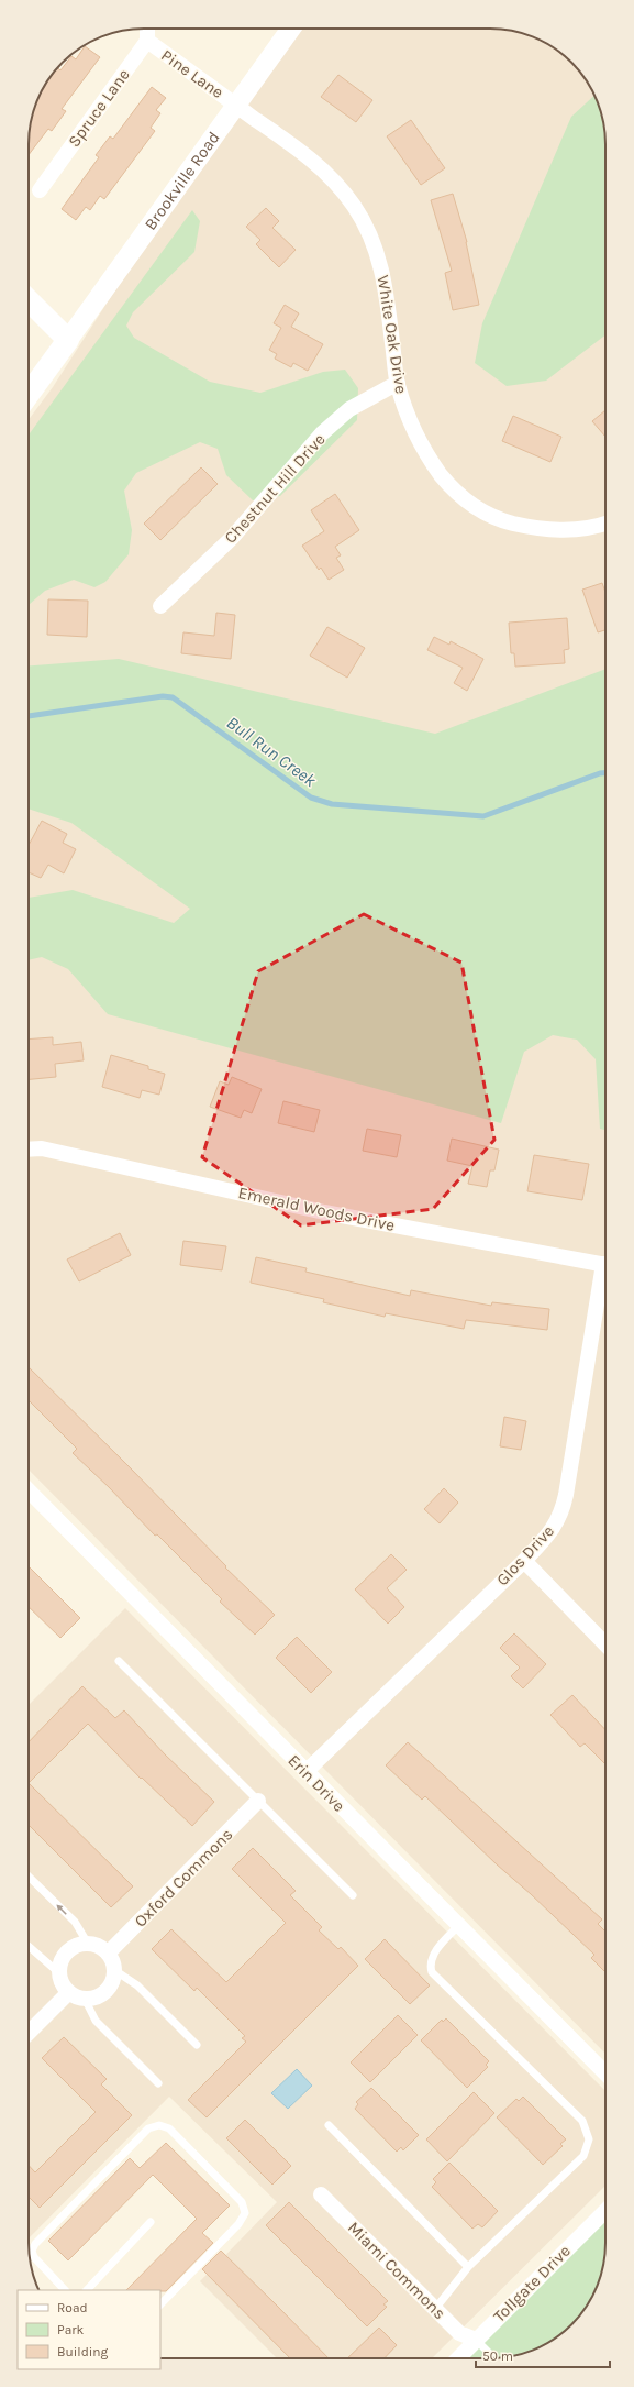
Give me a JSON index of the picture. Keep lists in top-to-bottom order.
{
  "streets": {
    "street": [
      "Pine Lane",
      "Spruce Lane",
      "Brookville Road",
      "White Oak Drive",
      "Chestnut Hill Drive",
      "Emerald Woods Drive",
      "Glos Drive",
      "Erin Drive",
      "Oxford Commons",
      "Miami Commons",
      "Tollgate Drive"
    ]
  },
  "crossings": [
    ["Pine Lane", "Spruce Lane"],
    ["Pine Lane", "Brookville Road"],
    ["Pine Lane", "White Oak Drive"],
    ["Brookville Road", "White Oak Drive"],
    ["White Oak Drive", "Chestnut Hill Drive"],
    ["Glos Drive", "Erin Drive"],
    ["Miami Commons", "Tollgate Drive"]
  ],
  "water": ["Bull Run Creek"],
  "legend": ["Road", "Park", "Building"],
  "scale_bar": "50 m"
}
